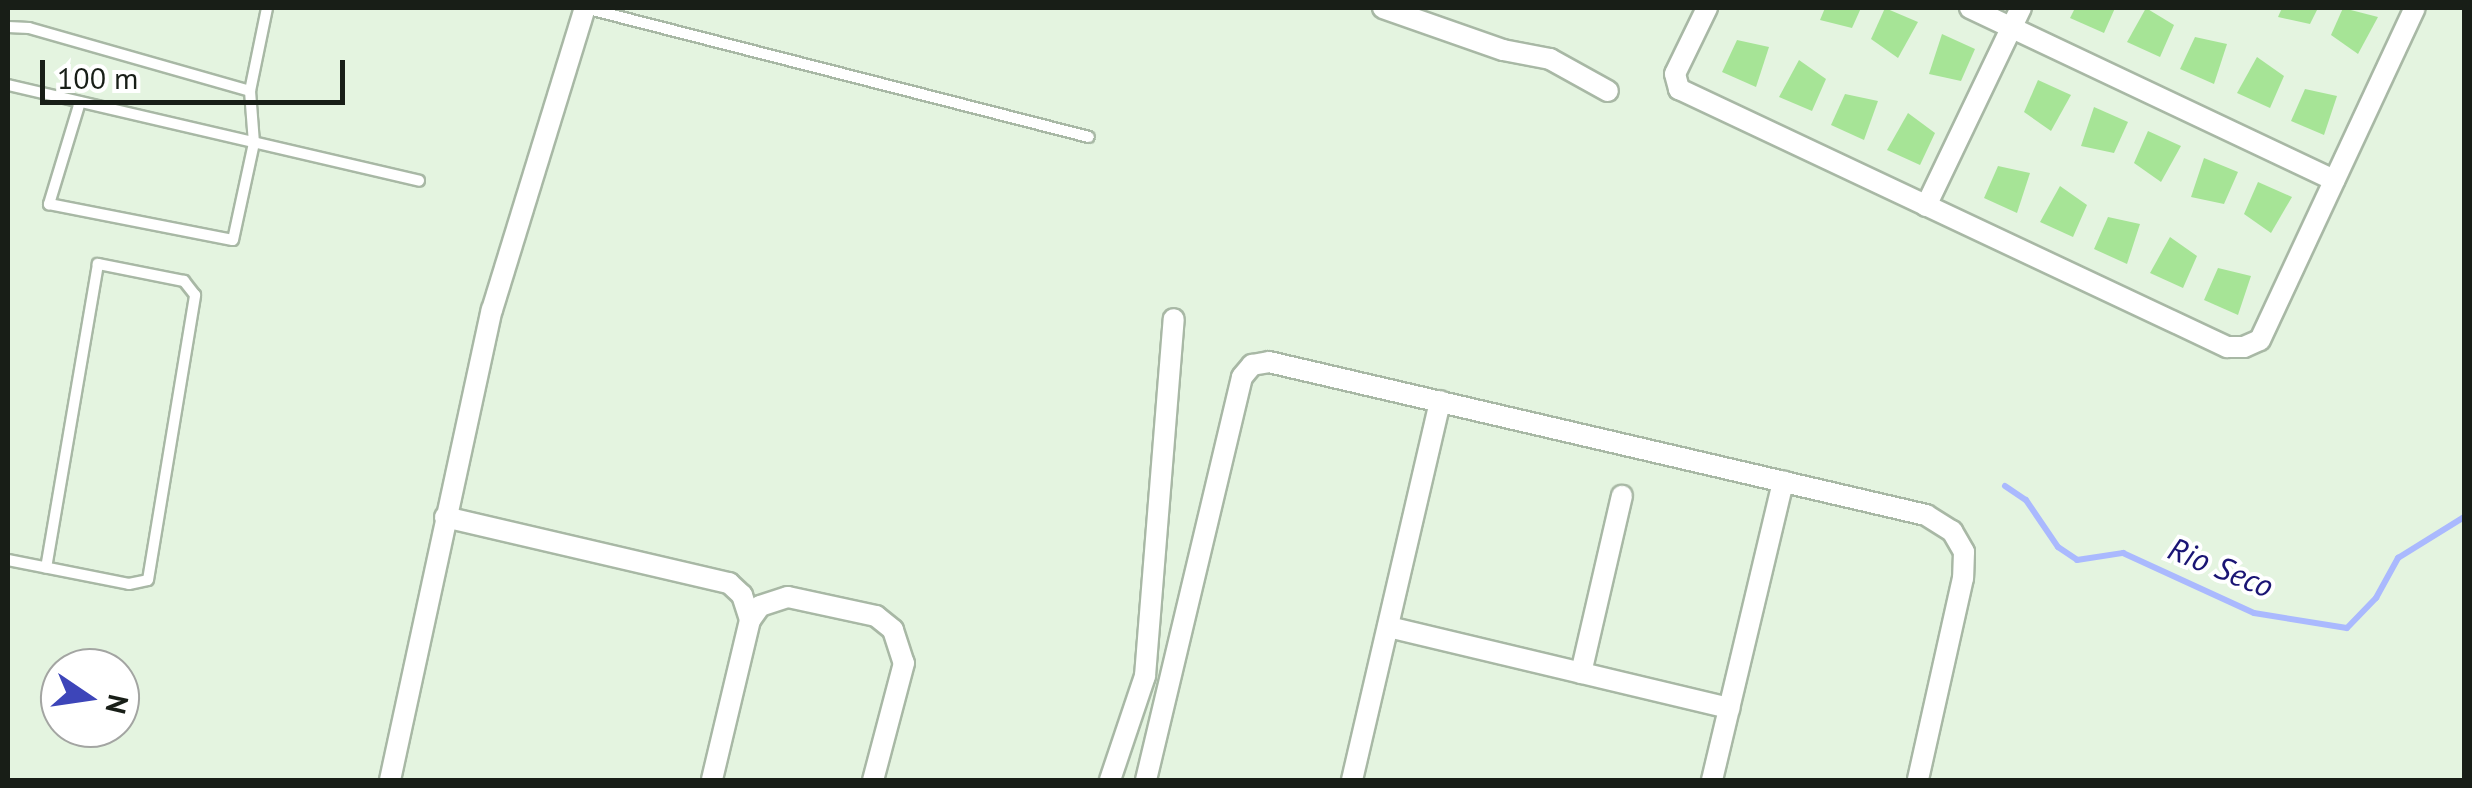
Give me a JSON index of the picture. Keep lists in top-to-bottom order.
{
  "water": ["Rio Seco"],
  "scale_bar": "100 m",
  "north": "right"
}
